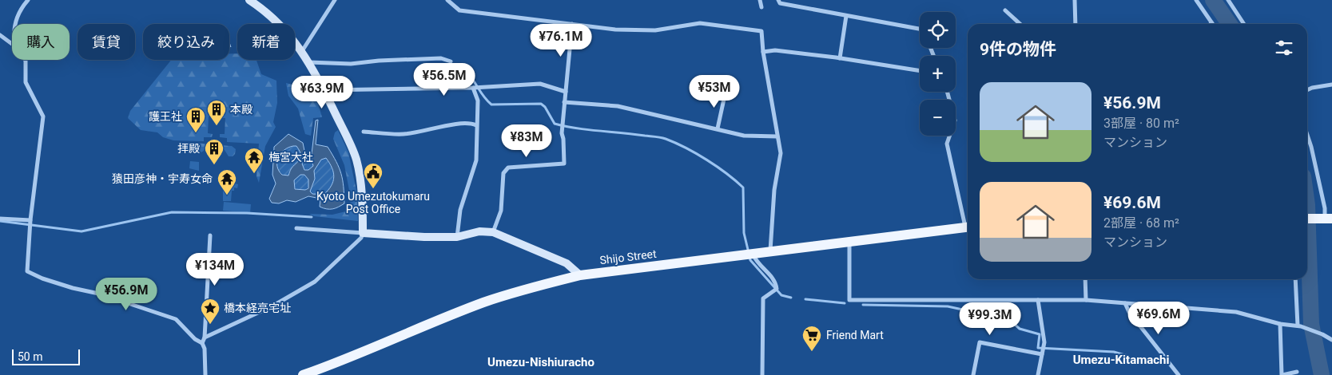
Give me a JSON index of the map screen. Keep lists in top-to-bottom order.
{
  "streets": {
    "main road": ["Shijo Street"]
  },
  "districts": ["Umezu-Kitamachi", "Umezu-Nishiuracho"],
  "places": {
    "building": ["本殿", "護王社", "拝殿"],
    "temple": ["梅宮大社", "猿田彦神・宇寿女命"],
    "public building": ["Kyoto Umezutokumaru Post Office"],
    "place": ["橋本経亮宅址"],
    "supermarket": ["Friend Mart"]
  },
  "scale_bar": "50 m",
  "page": {
    "map_buttons": ["+", "−"],
    "price": [
      "¥76.1M",
      "¥56.5M",
      "¥53M",
      "¥63.9M",
      "¥83M",
      "¥134M",
      "¥56.9M",
      "¥69.6M",
      "¥99.3M"
    ],
    "chip": [
      "購入",
      "賃貸",
      "絞り込み",
      "新着"
    ],
    "heading": "9件の物件",
    "list": [
      {
        "name": "¥56.9M",
        "note": "3部屋 · 80 m² · マンション"
      },
      {
        "name": "¥69.6M",
        "note": "2部屋 · 68 m² · マンション"
      }
    ],
    "scale": "50 m"
  }
}
